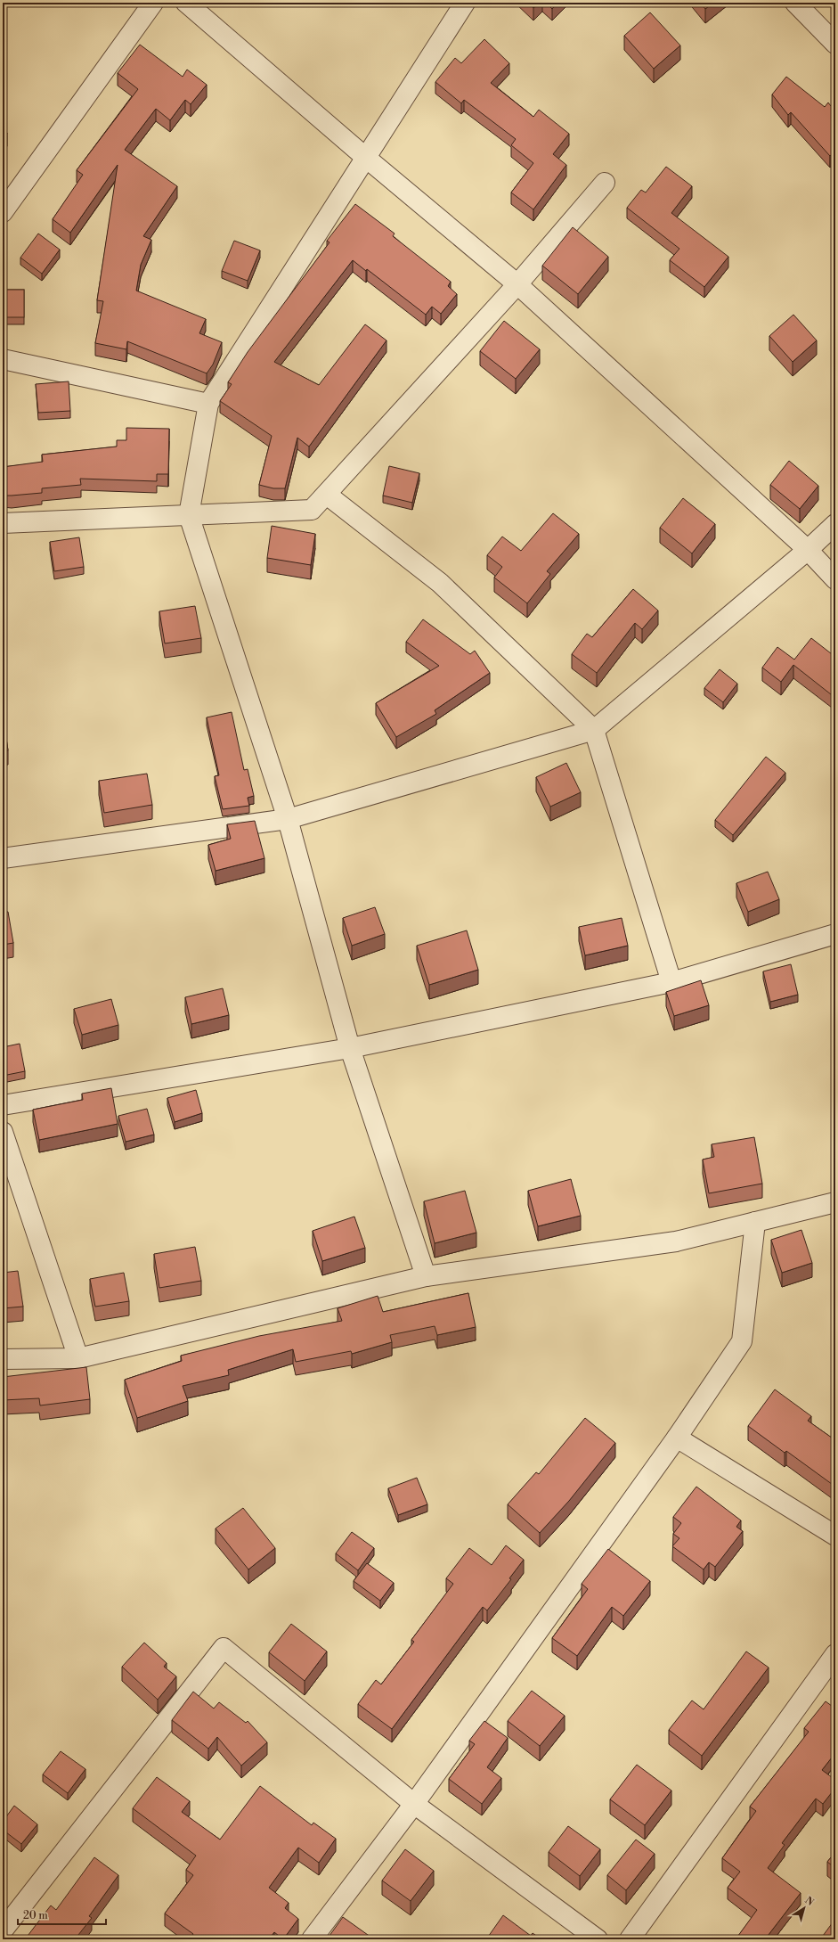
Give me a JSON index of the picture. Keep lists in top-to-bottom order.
{
  "scale_bar": "20 m",
  "north": "top right"
}
